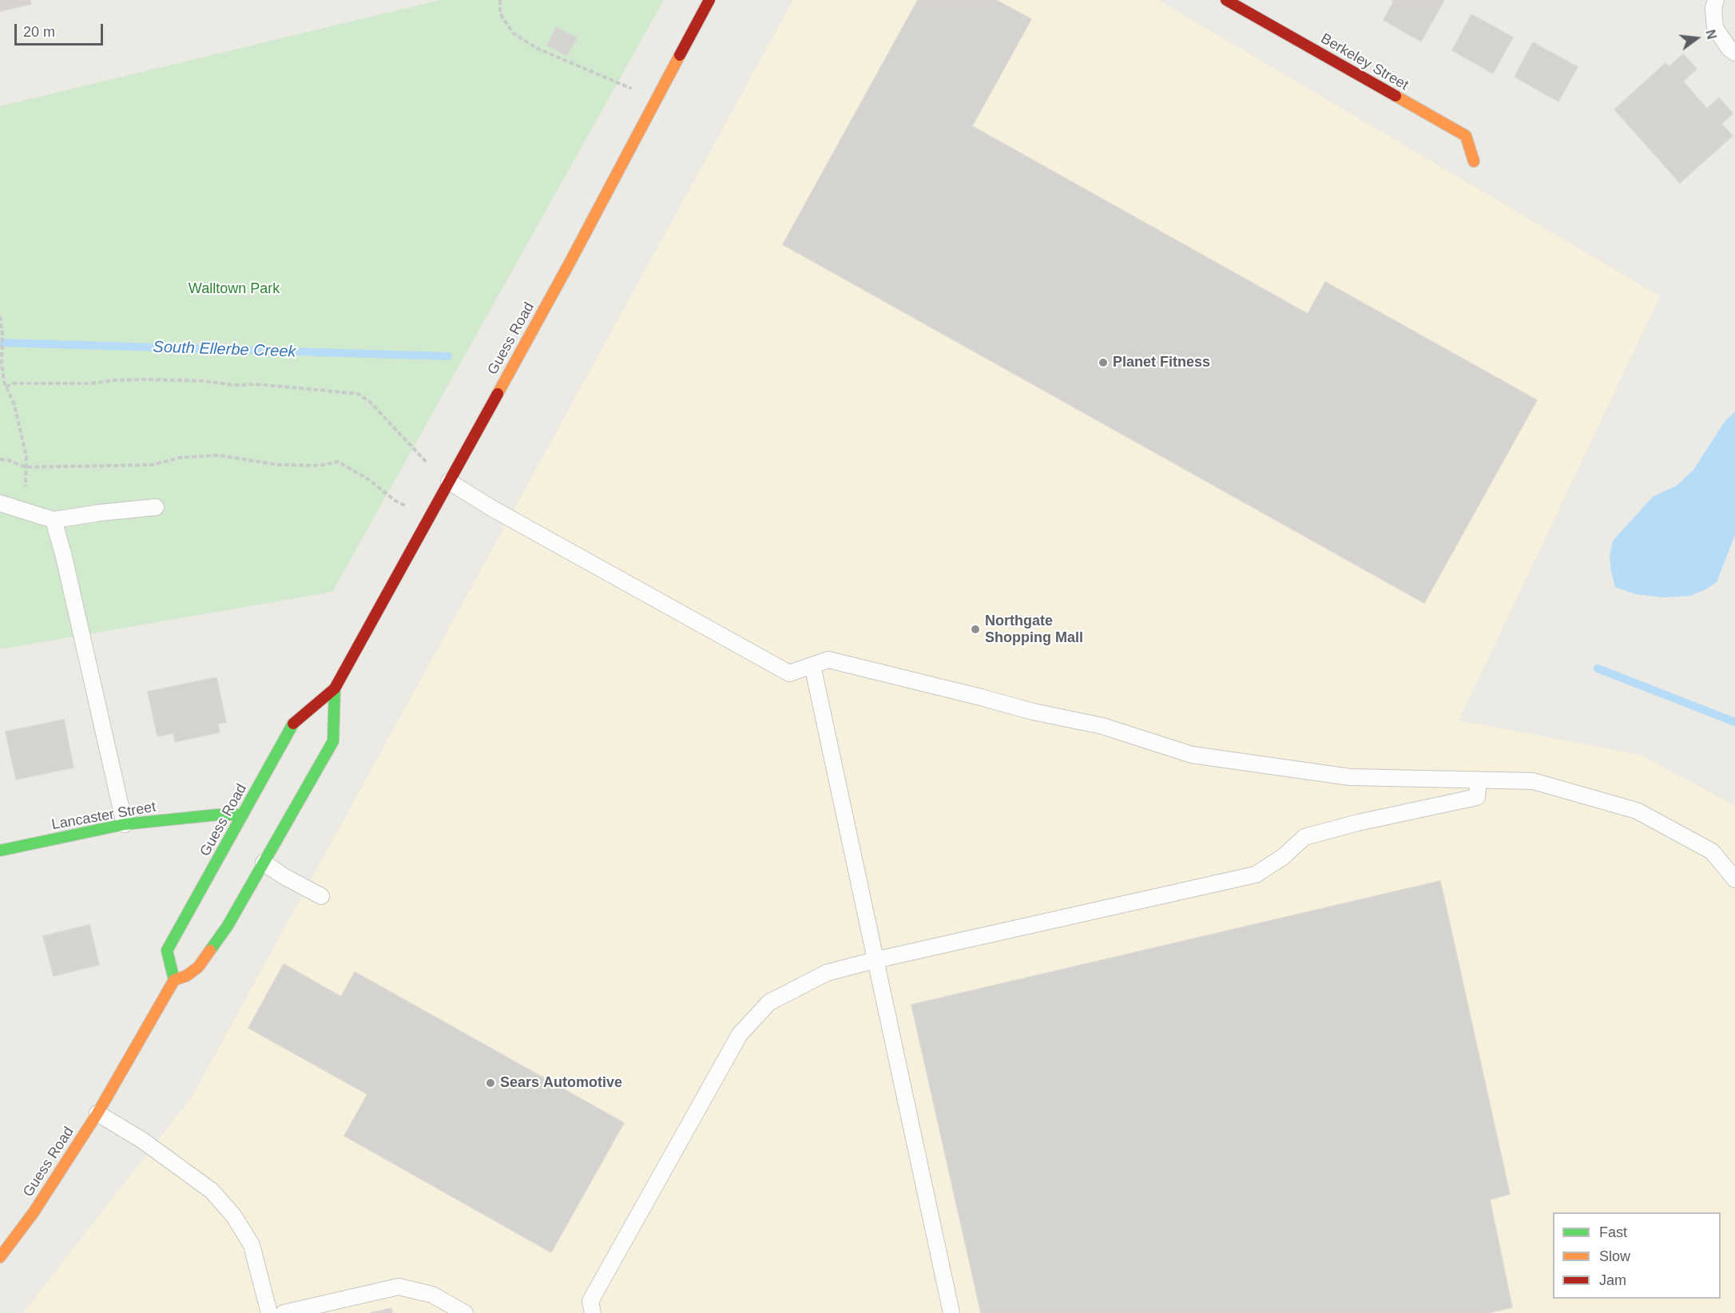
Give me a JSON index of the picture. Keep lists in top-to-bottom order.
{
  "streets": {
    "main road": ["Berkeley Street", "Guess Road", "Lancaster Street"]
  },
  "crossings": [
    ["Guess Road", "Lancaster Street"]
  ],
  "water": ["South Ellerbe Creek"],
  "parks": ["Walltown Park"],
  "places": ["Planet Fitness", "Northgate Shopping Mall", "Sears Automotive"],
  "legend": ["Fast", "Slow", "Jam"],
  "scale_bar": "20 m",
  "north": "right"
}
